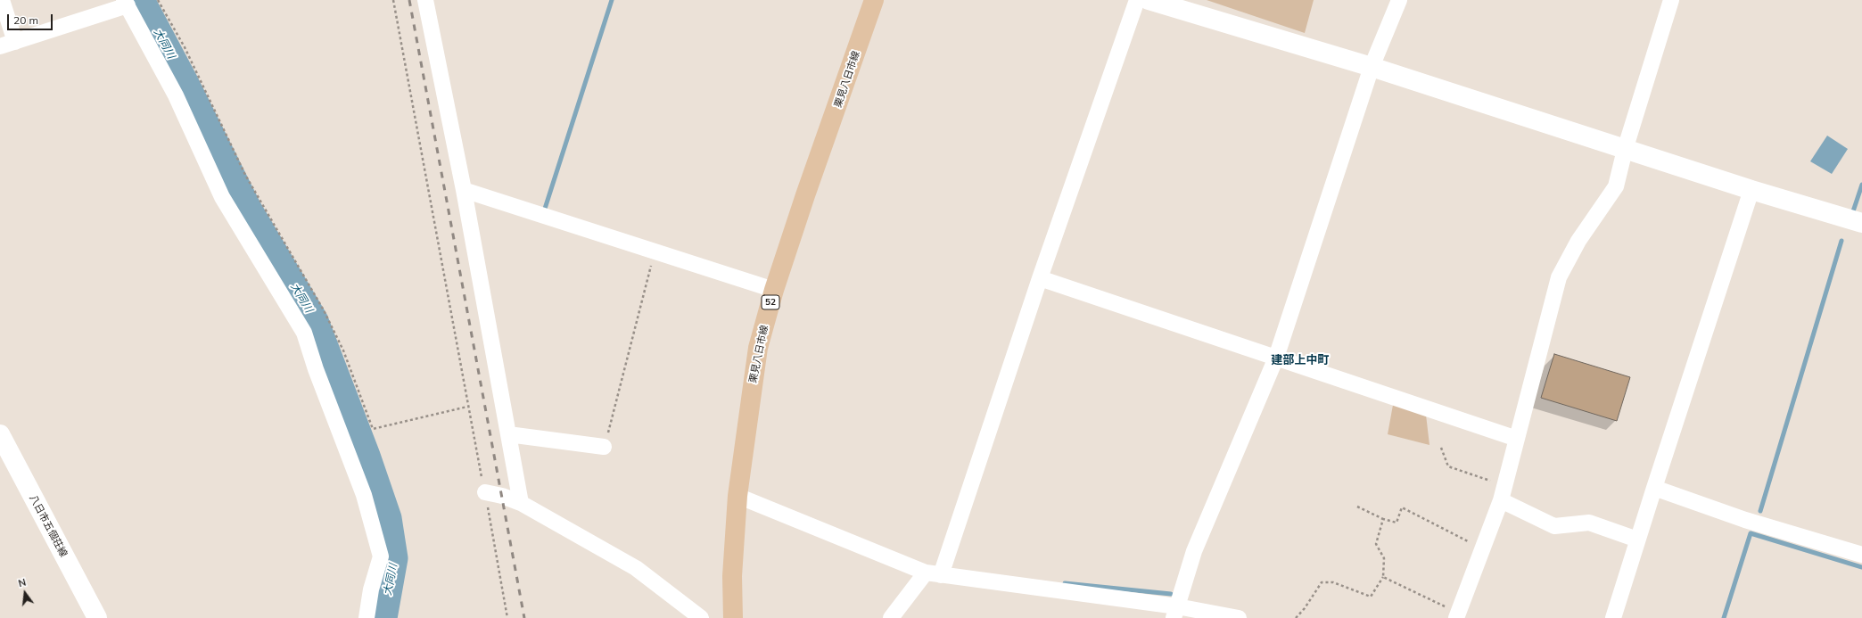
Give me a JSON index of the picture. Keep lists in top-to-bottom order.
{
  "streets": {
    "main road": ["栗見八日市線", "52"],
    "street": ["八日市五個荘線"]
  },
  "districts": ["建部上中町"],
  "water": ["大同川"],
  "scale_bar": "20 m",
  "north": "top"
}
